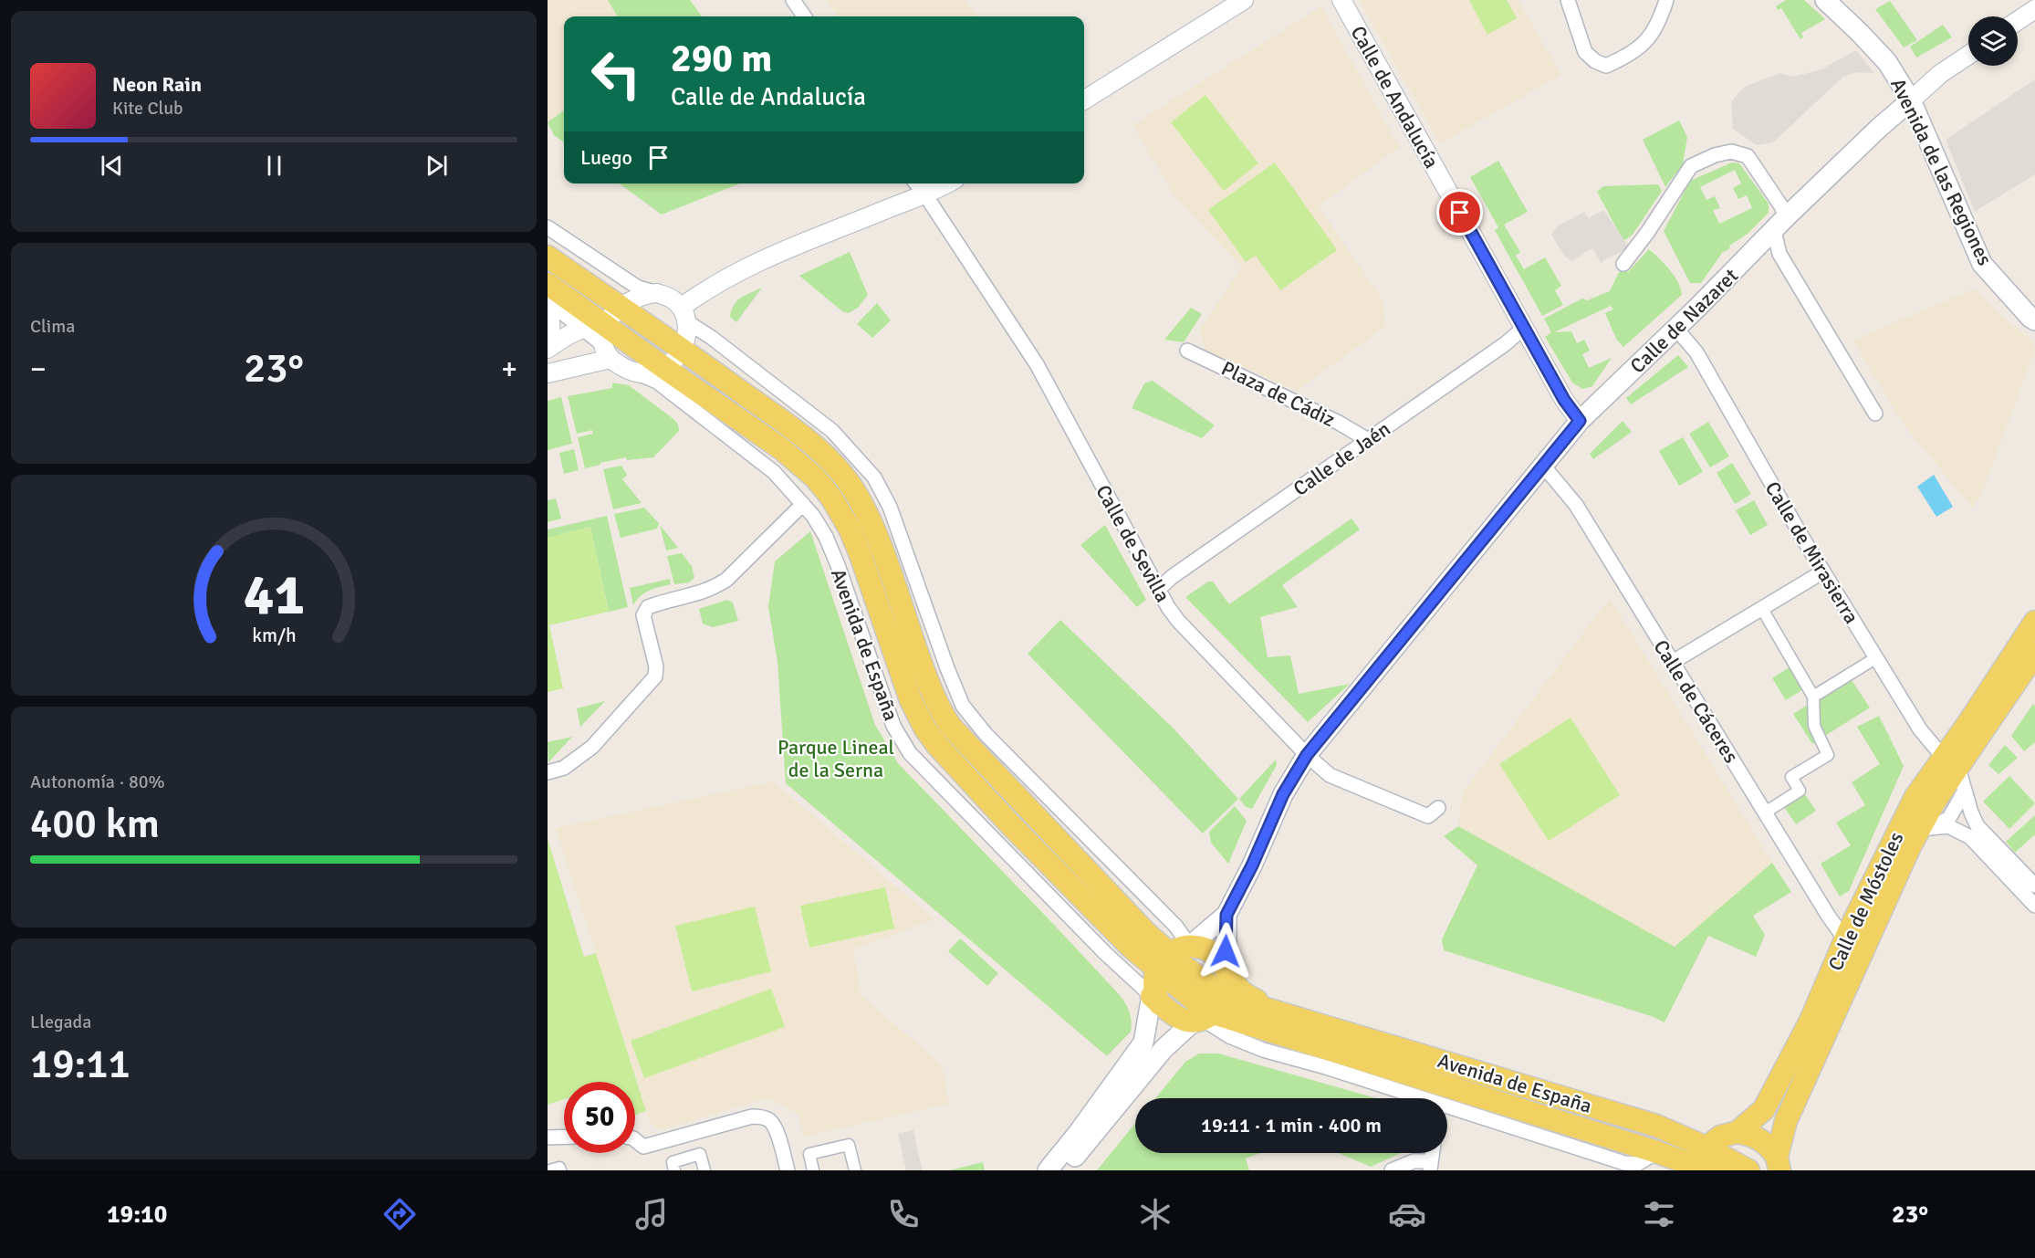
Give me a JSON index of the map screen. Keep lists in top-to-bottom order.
{
  "streets": {
    "main road": [
      "Avenida de las Regiones",
      "Calle de Nazaret",
      "Avenida de España",
      "Calle de Móstoles"
    ],
    "street": [
      "Calle de Andalucía",
      "Plaza de Cádiz",
      "Calle de Jaén",
      "Calle de Sevilla",
      "Calle de Mirasierra",
      "Calle de Cáceres"
    ]
  },
  "crossings": [
    ["Calle de Andalucía", "Calle de Nazaret"],
    ["Calle de Andalucía", "Calle de Jaén"],
    ["Avenida de las Regiones", "Calle de Nazaret"],
    ["Calle de Nazaret", "Calle de Sevilla"],
    ["Calle de Nazaret", "Calle de Mirasierra"],
    ["Calle de Nazaret", "Calle de Cáceres"],
    ["Plaza de Cádiz", "Calle de Jaén"],
    ["Calle de Jaén", "Calle de Sevilla"],
    ["Calle de Mirasierra", "Calle de Móstoles"],
    ["Avenida de España", "Calle de Móstoles"],
    ["Calle de Cáceres", "Calle de Móstoles"]
  ],
  "parks": ["Parque Lineal de la Serna"],
  "page": {
    "turn": ["290 m", "Calle de Andalucía"],
    "song": ["Neon Rain", "Kite Club"],
    "then": "Luego",
    "tile": [
      "Clima",
      ["Autonomía · 80%", "400 km"],
      ["Llegada", "19:11"]
    ],
    "heat": ["−", "23°", "+"],
    "limit": "50",
    "trip": "19:11 · 1 min · 400 m",
    "tabs": ["19:10", "23°"],
    "gauge": ["41", "km/h"]
  }
}
